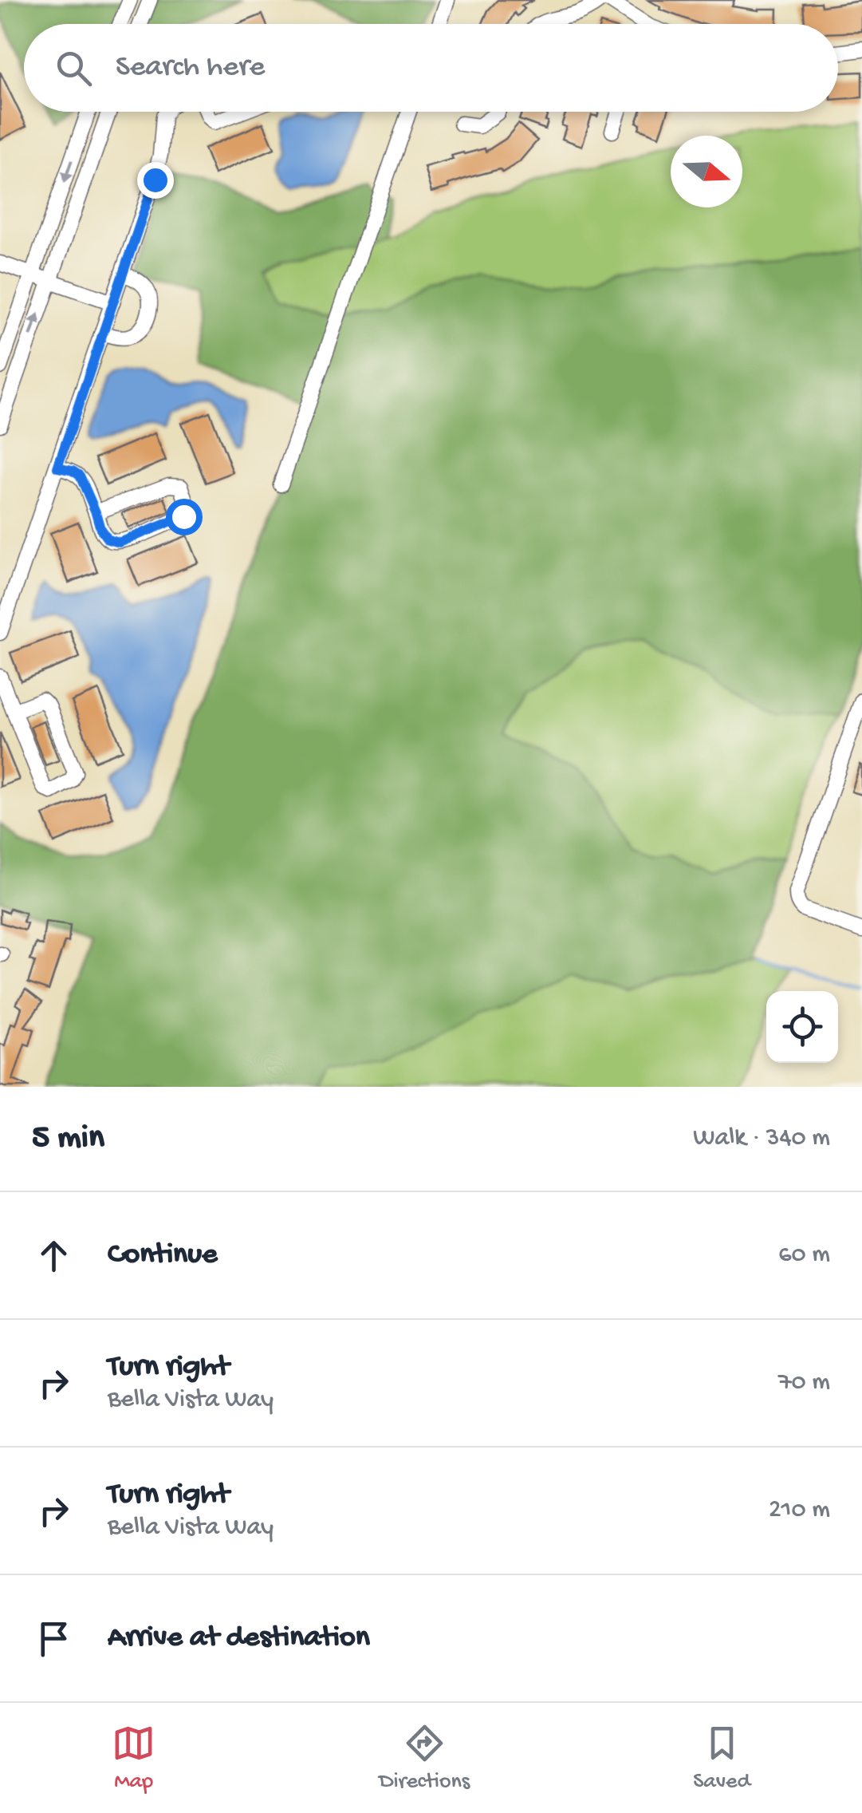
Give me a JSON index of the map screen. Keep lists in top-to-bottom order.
{
  "north": "right",
  "page": {
    "search": "Search here",
    "heading": ["5 min", "Walk · 340 m"],
    "list": [
      ["Continue", "60 m"],
      ["Turn right", "Bella Vista Way", "70 m"],
      ["Turn right", "Bella Vista Way", "210 m"],
      "Arrive at destination"
    ],
    "nav": ["Map", "Directions", "Saved"]
  }
}
